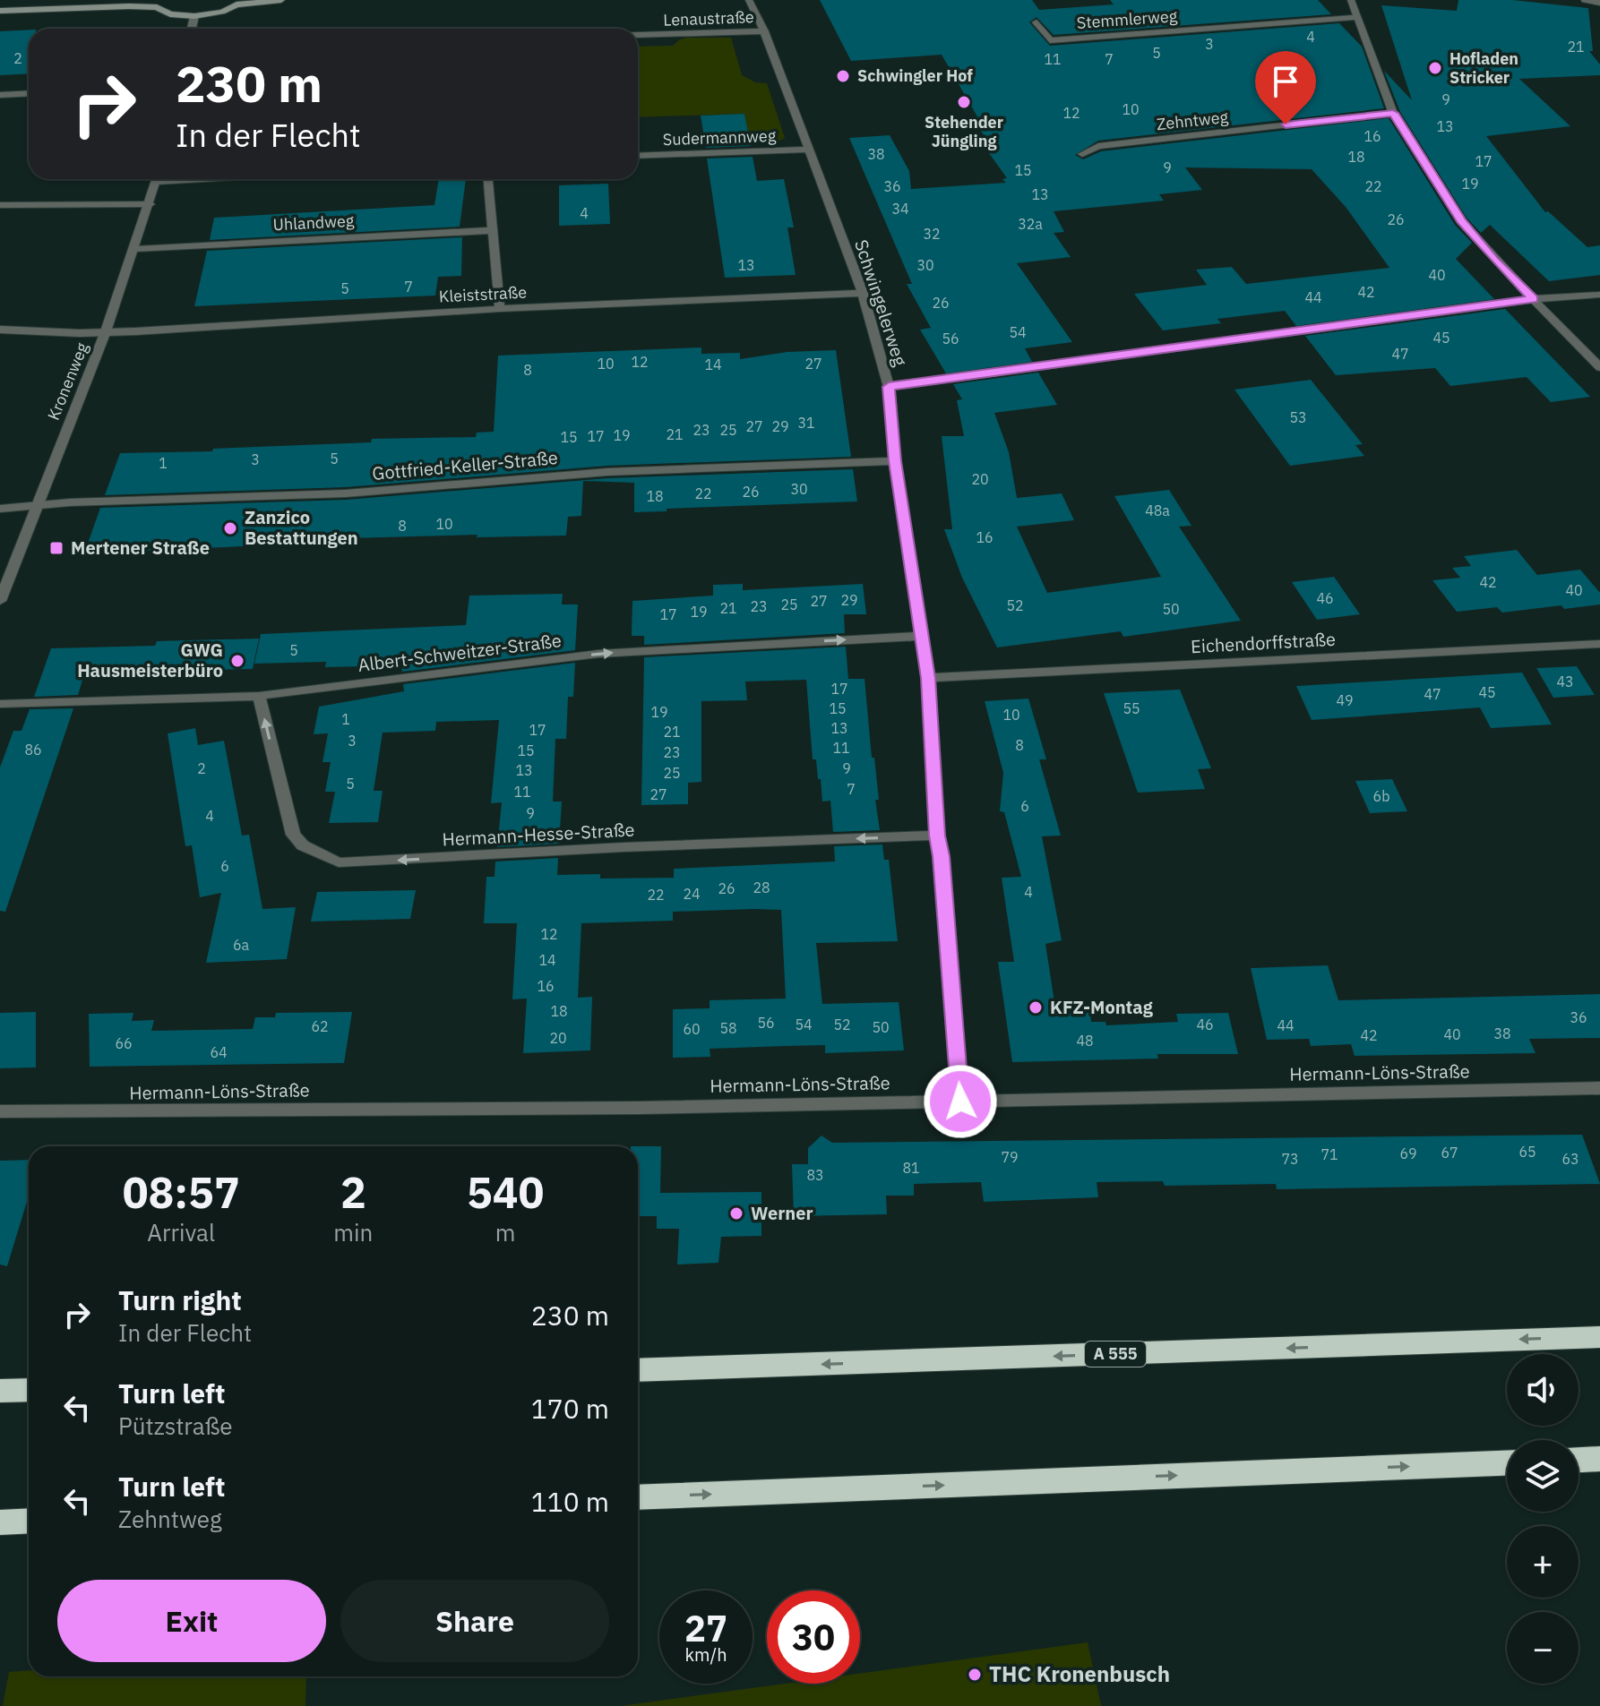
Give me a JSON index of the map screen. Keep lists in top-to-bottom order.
{
  "streets": {
    "highway": ["A 555"],
    "street": [
      "Lenaustraße",
      "Stemmlerweg",
      "Zehntweg",
      "Sudermannweg",
      "Uhlandweg",
      "Kleiststraße",
      "Schwingelerweg",
      "Kronenweg",
      "Gottfried-Keller-Straße",
      "Eichendorffstraße",
      "Albert-Schweitzer-Straße",
      "Hermann-Hesse-Straße",
      "Hermann-Löns-Straße"
    ]
  },
  "crossings": [
    ["Lenaustraße", "Schwingelerweg"],
    ["Sudermannweg", "Schwingelerweg"],
    ["Uhlandweg", "Kronenweg"],
    ["Kleiststraße", "Schwingelerweg"],
    ["Kleiststraße", "Kronenweg"],
    ["Schwingelerweg", "Gottfried-Keller-Straße"],
    ["Schwingelerweg", "Eichendorffstraße"],
    ["Schwingelerweg", "Albert-Schweitzer-Straße"],
    ["Schwingelerweg", "Hermann-Hesse-Straße"],
    ["Schwingelerweg", "Hermann-Löns-Straße"],
    ["Kronenweg", "Gottfried-Keller-Straße"],
    ["Albert-Schweitzer-Straße", "Hermann-Hesse-Straße"]
  ],
  "one_way": ["Albert-Schweitzer-Straße", "Hermann-Hesse-Straße"],
  "places": {
    "other": [
      "Hofladen Stricker",
      "Schwingler Hof",
      "Stehender Jüngling",
      "Zanzico Bestattungen",
      "GWG Hausmeisterbüro",
      "KFZ-Montag",
      "Werner",
      "THC Kronenbusch"
    ],
    "transit": ["Mertener Straße"]
  },
  "house_numbers": [
    "4",
    "3",
    "21",
    "5",
    "2",
    "11",
    "7",
    "9",
    "10",
    "12",
    "13",
    "16",
    "38",
    "18",
    "17",
    "9",
    "15",
    "19",
    "36",
    "22",
    "13",
    "34",
    "4",
    "26",
    "32a",
    "32",
    "13",
    "30",
    "40",
    "7",
    "5",
    "42",
    "44",
    "26",
    "54",
    "45",
    "56",
    "47",
    "12",
    "10",
    "27",
    "14",
    "8",
    "53",
    "31",
    "27",
    "29",
    "23",
    "25",
    "21",
    "19",
    "17",
    "15",
    "5",
    "3",
    "1",
    "20",
    "30",
    "26",
    "22",
    "18",
    "48a",
    "10",
    "8",
    "16",
    "42",
    "40",
    "46",
    "29",
    "27",
    "25",
    "52",
    "23",
    "21",
    "50",
    "19",
    "17",
    "5",
    "43",
    "17",
    "45",
    "47",
    "49",
    "15",
    "55",
    "19",
    "10",
    "1",
    "13",
    "17",
    "21",
    "3",
    "8",
    "11",
    "86",
    "15",
    "23",
    "2",
    "9",
    "13",
    "25",
    "5",
    "7",
    "11",
    "27",
    "6b",
    "6",
    "9",
    "4",
    "6",
    "28",
    "26",
    "4",
    "24",
    "22",
    "12",
    "6a",
    "14",
    "16",
    "18",
    "36",
    "56",
    "54",
    "52",
    "46",
    "44",
    "62",
    "50",
    "58",
    "60",
    "38",
    "40",
    "42",
    "20",
    "48",
    "66",
    "64",
    "65",
    "67",
    "69",
    "71",
    "79",
    "73",
    "63",
    "81",
    "83"
  ],
  "page": {
    "turn": ["230 m", "In der Flecht"],
    "eta": [
      "08:57",
      "Arrival",
      "2",
      "min",
      "540",
      "m"
    ],
    "list": [
      {
        "name": "Turn right",
        "note": "In der Flecht",
        "value": "230 m"
      },
      {
        "name": "Turn left",
        "note": "Pützstraße",
        "value": "170 m"
      },
      {
        "name": "Turn left",
        "note": "Zehntweg",
        "value": "110 m"
      }
    ],
    "map_buttons": ["+", "−"],
    "buttons": ["Exit", "Share"],
    "speed": "27 km/h",
    "limit": "30"
  }
}
